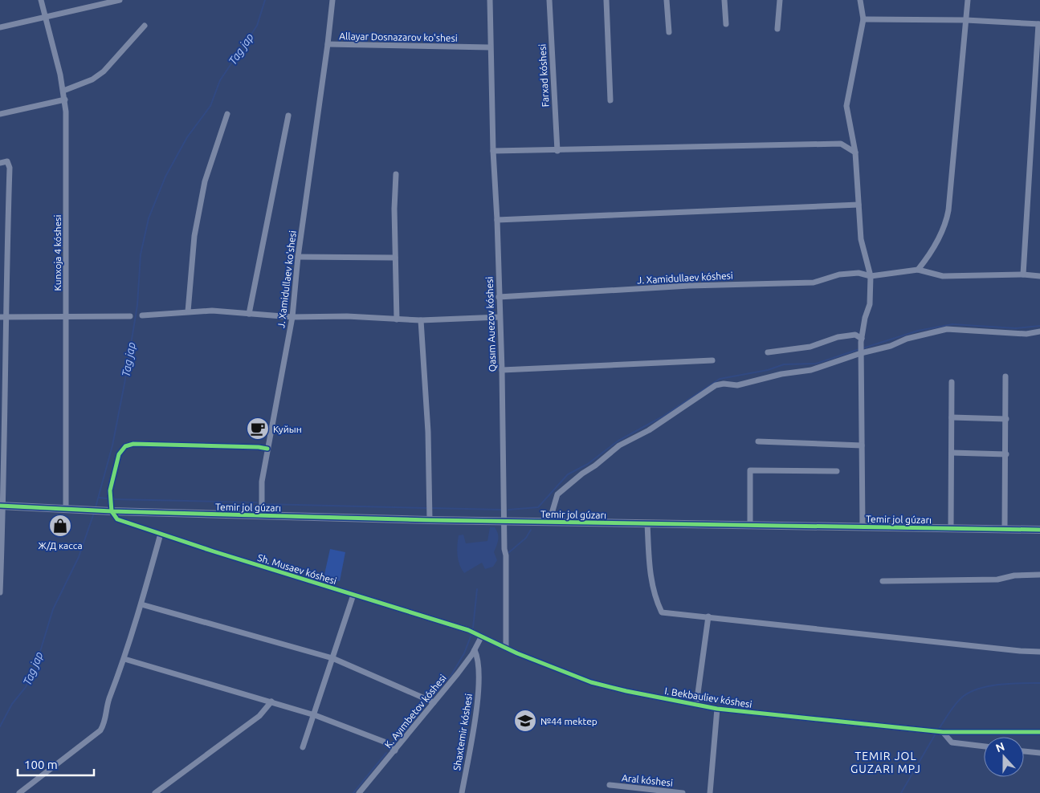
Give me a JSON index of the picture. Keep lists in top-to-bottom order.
{
  "streets": {
    "street": [
      "Allayar Dosnazarov ko'shesi",
      "Farxad kóshesi",
      "Kunxoja 4 kóshesi",
      "J. Xamidullaev kóshesi",
      "J. Xamidullaev ko'shesi",
      "Qasım Auezov kóshesi",
      "Temir jol gúzarı",
      "Sh. Musaev kóshesi",
      "I. Bekbauliev kóshesi",
      "K. Ayımbetov kóshesi",
      "Shaxtemir kóshesi",
      "Aral kóshesi"
    ]
  },
  "crossings": [
    ["Allayar Dosnazarov ko'shesi", "J. Xamidullaev ko'shesi"],
    ["Allayar Dosnazarov ko'shesi", "Qasım Auezov kóshesi"],
    ["Kunxoja 4 kóshesi", "Temir jol gúzarı"],
    ["J. Xamidullaev kóshesi", "Qasım Auezov kóshesi"],
    ["J. Xamidullaev ko'shesi", "Temir jol gúzarı"],
    ["Qasım Auezov kóshesi", "Temir jol gúzarı"],
    ["Qasım Auezov kóshesi", "I. Bekbauliev kóshesi"],
    ["Temir jol gúzarı", "Sh. Musaev kóshesi"],
    ["Sh. Musaev kóshesi", "I. Bekbauliev kóshesi"],
    ["Sh. Musaev kóshesi", "K. Ayımbetov kóshesi"],
    ["I. Bekbauliev kóshesi", "K. Ayımbetov kóshesi"],
    ["K. Ayımbetov kóshesi", "Shaxtemir kóshesi"]
  ],
  "districts": ["TEMIR JOL GUZARI MPJ"],
  "water": ["Tag jap"],
  "places": {
    "cafe": ["Куйын"],
    "shop": ["Ж/Д касса"],
    "school or university": ["№44 mektep"]
  },
  "scale_bar": "100 m",
  "north": "top"
}
